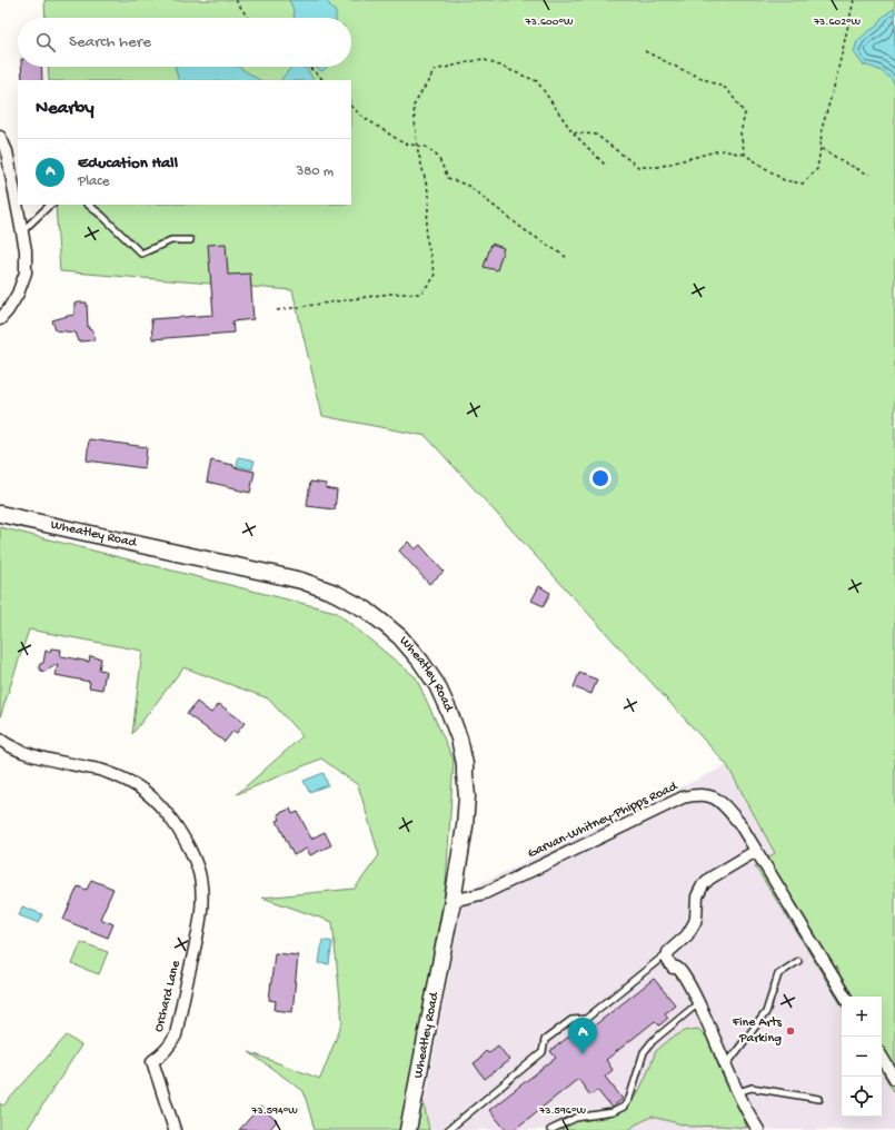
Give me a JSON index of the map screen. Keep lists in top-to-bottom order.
{
  "streets": {
    "main road": ["Wheatley Road"],
    "street": ["Garvan-Whitney-Phipps Road", "Orchard Lane"]
  },
  "crossings": [
    ["Wheatley Road", "Garvan-Whitney-Phipps Road"]
  ],
  "places": ["Fine Arts Parking"],
  "page": {
    "search": "Search here",
    "heading": "Nearby",
    "list": [
      {
        "mark": "A",
        "name": "Education Hall",
        "note": "Place",
        "value": "380 m"
      }
    ],
    "map_buttons": ["+", "−"],
    "pins": "A"
  },
  "coordinates": [
    "73.602°W",
    "73.600°W",
    "73.594°W",
    "73.596°W"
  ]
}
